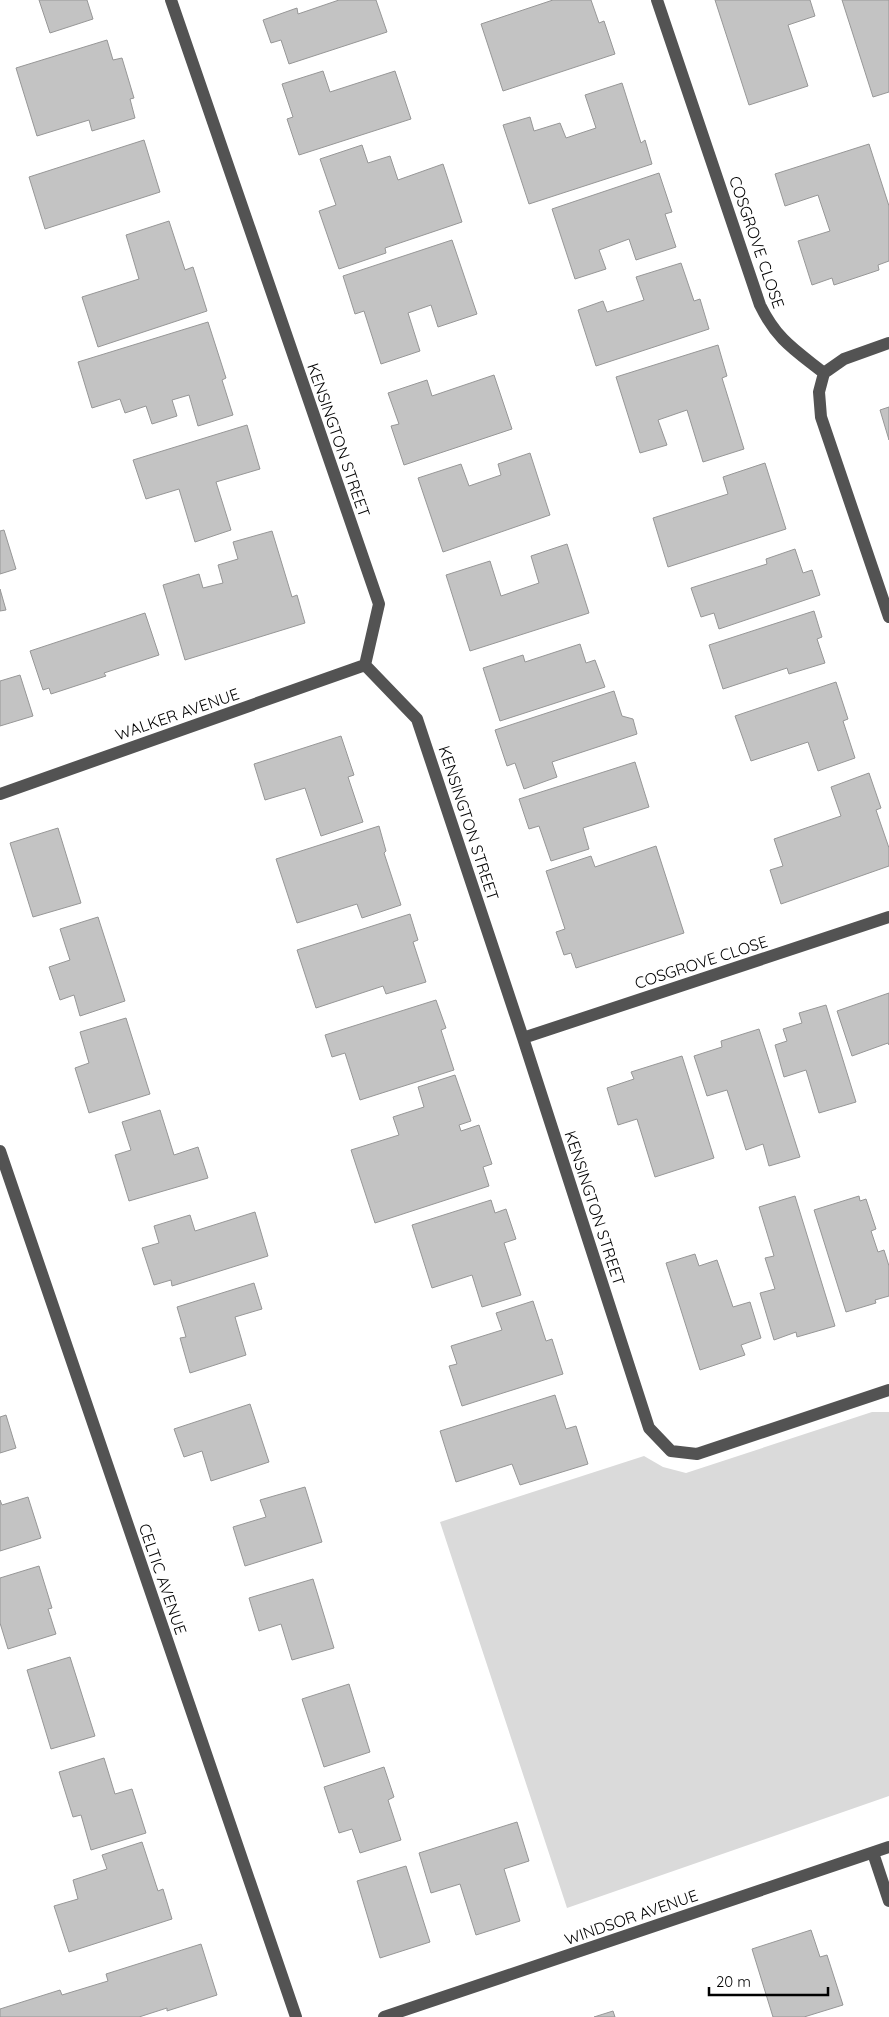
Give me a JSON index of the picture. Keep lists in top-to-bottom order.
{
  "streets": {
    "street": [
      "COSGROVE CLOSE",
      "KENSINGTON STREET",
      "WALKER AVENUE",
      "CELTIC AVENUE",
      "WINDSOR AVENUE"
    ]
  },
  "crossings": [
    ["COSGROVE CLOSE", "KENSINGTON STREET"],
    ["KENSINGTON STREET", "WALKER AVENUE"]
  ],
  "scale_bar": "20 m"
}
